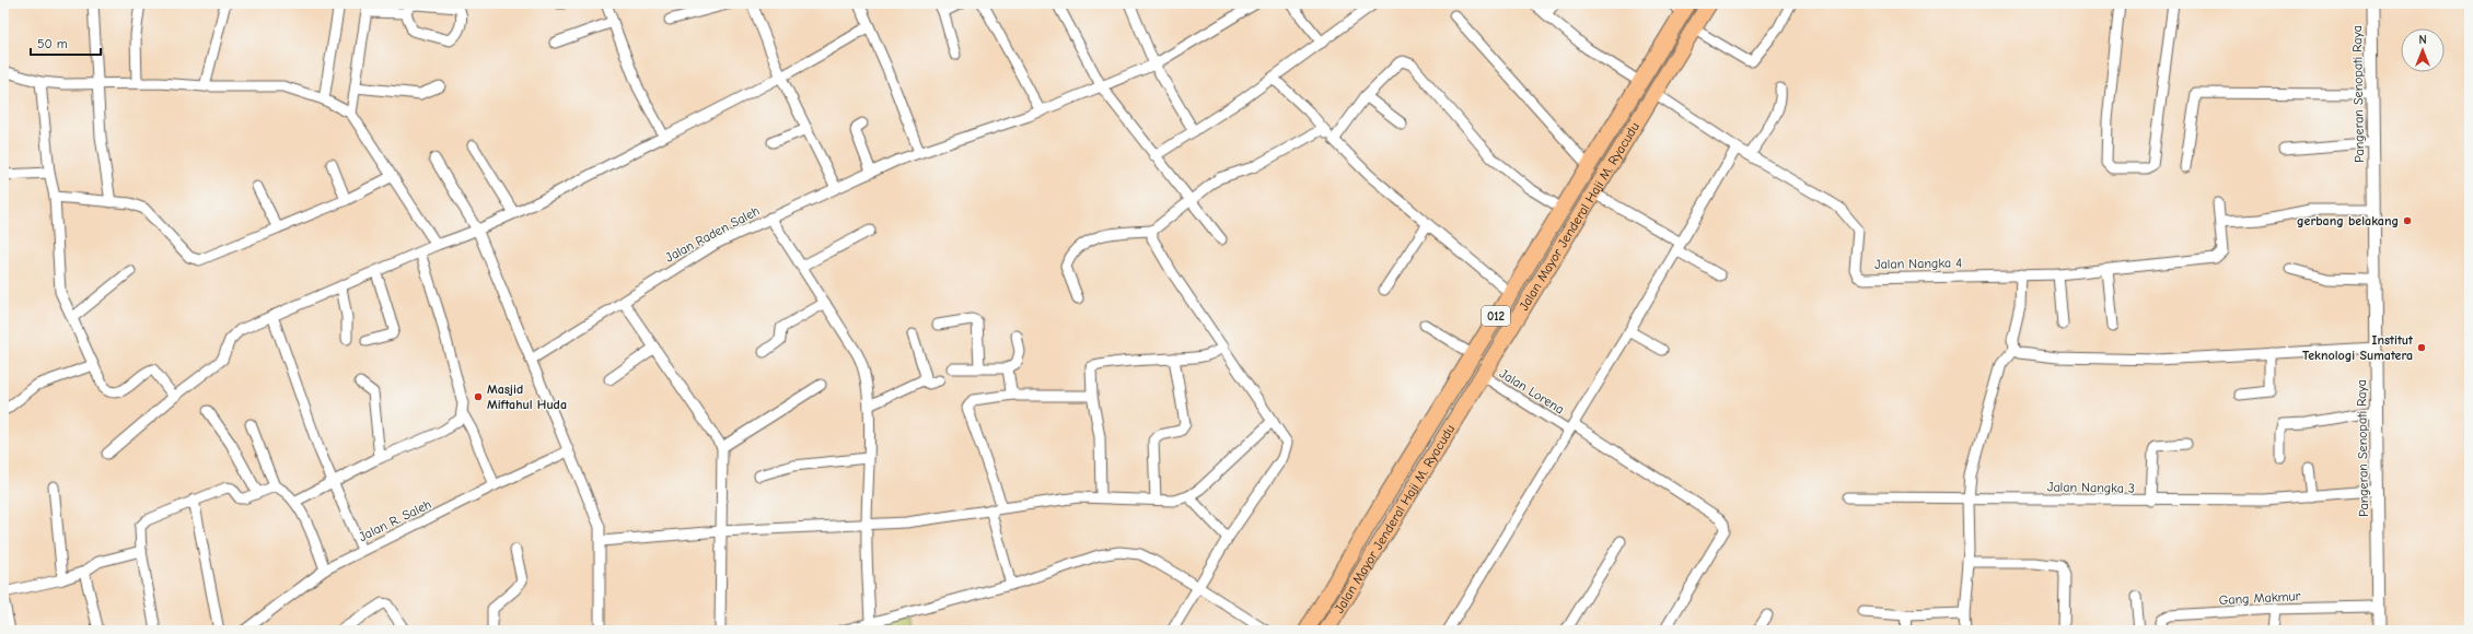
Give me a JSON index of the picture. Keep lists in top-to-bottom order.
{
  "streets": {
    "main road": ["Jalan Mayor Jenderal Haji M. Ryacudu", "012"],
    "street": [
      "Pangeran Senopati Raya",
      "Jalan Raden Saleh",
      "Jalan Nangka 4",
      "Jalan Lorena",
      "Jalan Nangka 3",
      "Jalan R. Saleh",
      "Gang Makmur"
    ]
  },
  "crossings": [
    ["Pangeran Senopati Raya", "Jalan Nangka 3"],
    ["Pangeran Senopati Raya", "Gang Makmur"],
    ["Jalan Mayor Jenderal Haji M. Ryacudu", "Jalan Nangka 4"],
    ["Jalan Mayor Jenderal Haji M. Ryacudu", "Jalan Lorena"]
  ],
  "places": ["gerbang belakang", "Institut Teknologi Sumatera", "Masjid Miftahul Huda"],
  "scale_bar": "50 m",
  "north": "top"
}
